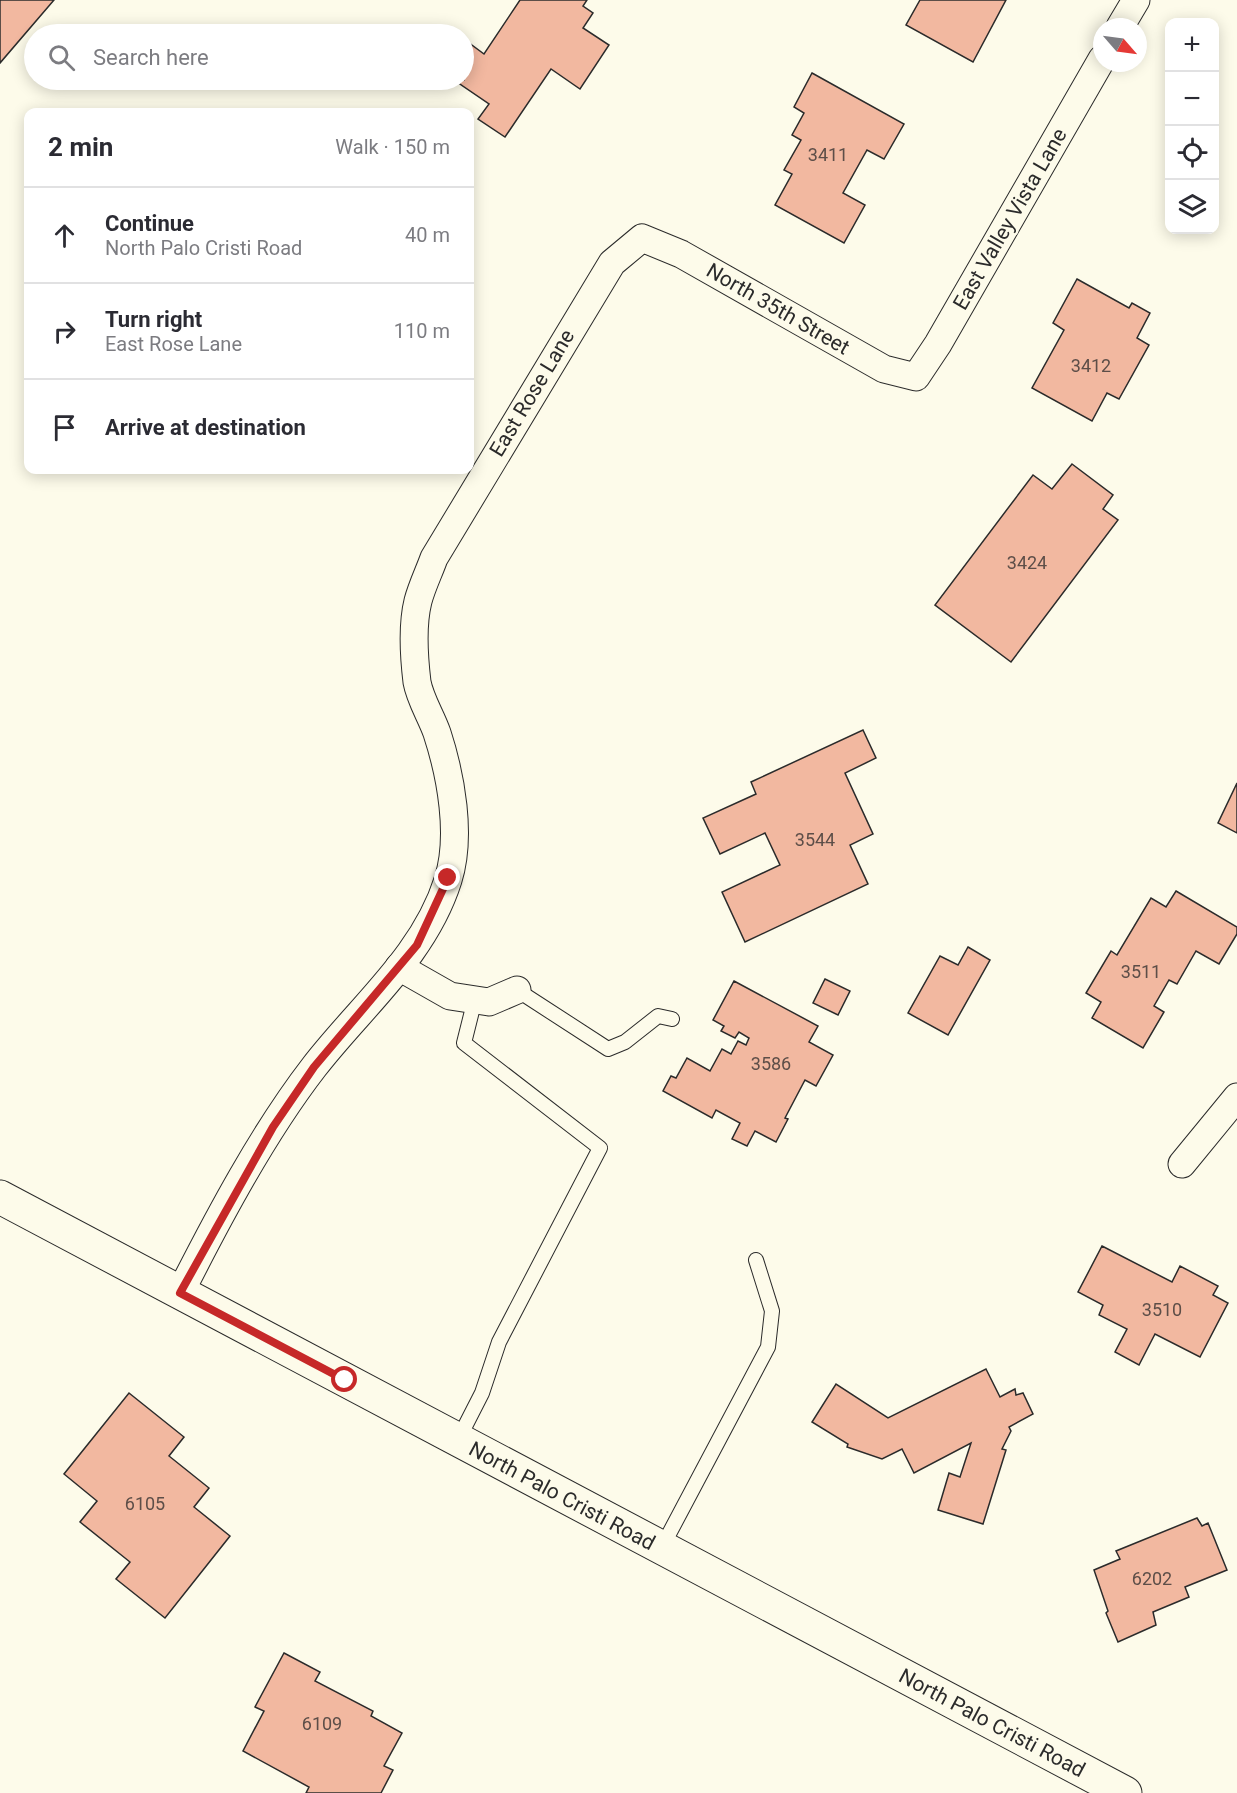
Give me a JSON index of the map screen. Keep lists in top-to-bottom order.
{
  "streets": {
    "street": [
      "East Valley Vista Lane",
      "North 35th Street",
      "East Rose Lane",
      "North Palo Cristi Road"
    ]
  },
  "crossings": [
    ["East Valley Vista Lane", "North 35th Street"],
    ["North 35th Street", "East Rose Lane"],
    ["East Rose Lane", "North Palo Cristi Road"]
  ],
  "house_numbers": [
    "3411",
    "3412",
    "3424",
    "3544",
    "3511",
    "3586",
    "3510",
    "6105",
    "6202",
    "6109"
  ],
  "north": "bottom right",
  "page": {
    "map_buttons": ["+", "−"],
    "search": "Search here",
    "heading": ["2 min", "Walk · 150 m"],
    "list": [
      ["Continue", "North Palo Cristi Road", "40 m"],
      ["Turn right", "East Rose Lane", "110 m"],
      "Arrive at destination"
    ]
  }
}
